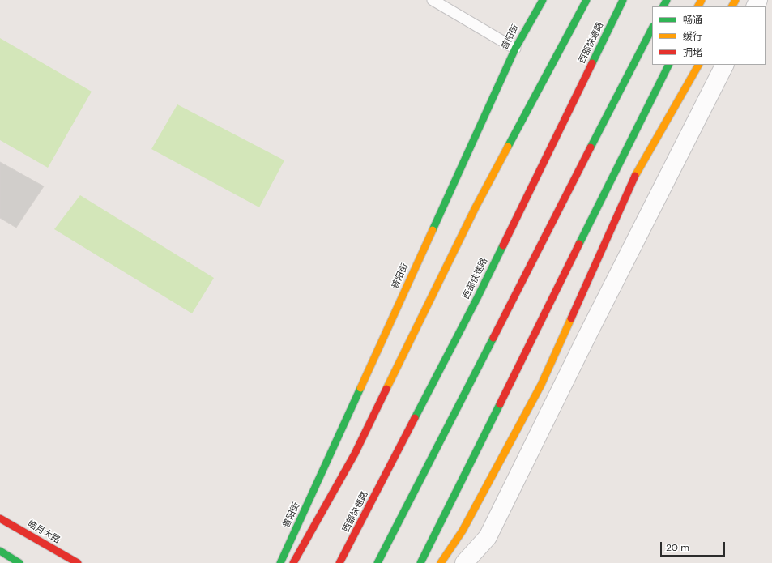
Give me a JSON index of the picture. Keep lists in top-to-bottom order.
{
  "streets": {
    "main road": ["普阳街", "西部快速路", "皓月大路"]
  },
  "legend": ["畅通", "缓行", "拥堵"],
  "scale_bar": "20 m"
}
